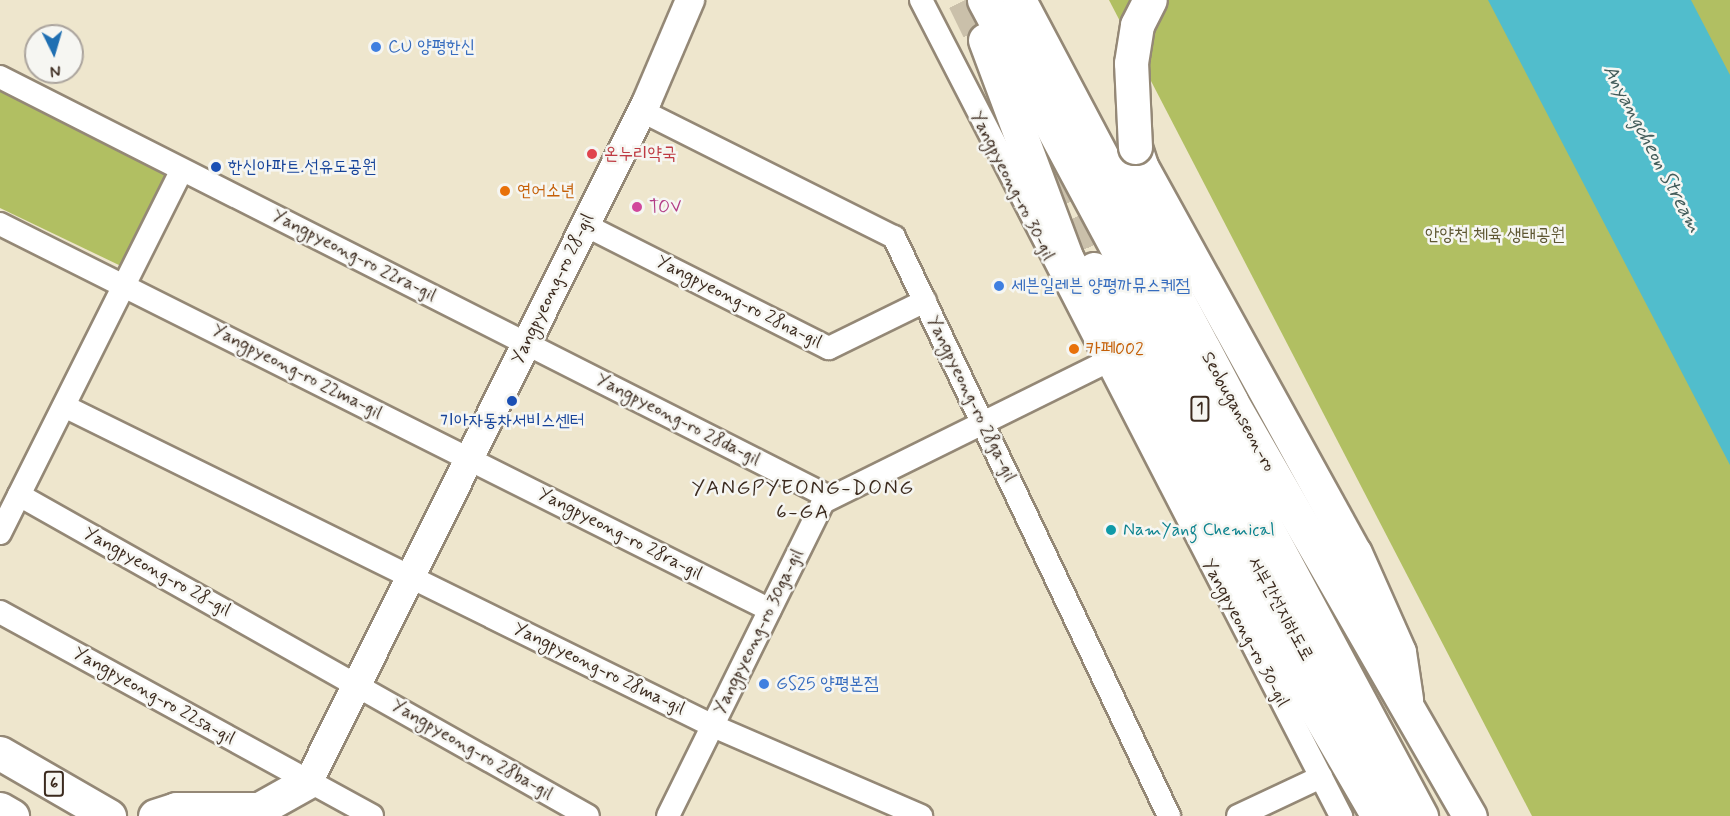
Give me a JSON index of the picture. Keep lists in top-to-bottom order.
{
  "streets": {
    "main road": [
      "1",
      "Seobuganseon-ro",
      "서부간선지하도로",
      "6"
    ],
    "street": [
      "Yangpyeong-ro 30-gil",
      "Yangpyeong-ro 22ra-gil",
      "Yangpyeong-ro 28-gil",
      "Yangpyeong-ro 28na-gil",
      "Yangpyeong-ro 22ma-gil",
      "Yangpyeong-ro 28ga-gil",
      "Yangpyeong-ro 28da-gil",
      "Yangpyeong-ro 28ra-gil",
      "Yangpyeong-ro 30ga-gil",
      "Yangpyeong-ro 28ma-gil",
      "Yangpyeong-ro 22sa-gil",
      "Yangpyeong-ro 28ba-gil"
    ]
  },
  "crossings": [
    ["Yangpyeong-ro 22ra-gil", "Yangpyeong-ro 28-gil"],
    ["Yangpyeong-ro 22ra-gil", "Yangpyeong-ro 28da-gil"],
    ["Yangpyeong-ro 28-gil", "Yangpyeong-ro 28na-gil"],
    ["Yangpyeong-ro 28-gil", "Yangpyeong-ro 22ma-gil"],
    ["Yangpyeong-ro 28-gil", "Yangpyeong-ro 28ga-gil"],
    ["Yangpyeong-ro 28-gil", "Yangpyeong-ro 28da-gil"],
    ["Yangpyeong-ro 28-gil", "Yangpyeong-ro 28ra-gil"],
    ["Yangpyeong-ro 28-gil", "Yangpyeong-ro 28ma-gil"],
    ["Yangpyeong-ro 28-gil", "Yangpyeong-ro 22sa-gil"],
    ["Yangpyeong-ro 28-gil", "Yangpyeong-ro 28ba-gil"],
    ["Yangpyeong-ro 28na-gil", "Yangpyeong-ro 28ga-gil"],
    ["Yangpyeong-ro 22ma-gil", "Yangpyeong-ro 28ra-gil"],
    ["Seobuganseon-ro", "서부간선지하도로"],
    ["Yangpyeong-ro 28da-gil", "Yangpyeong-ro 30ga-gil"],
    ["Yangpyeong-ro 28ra-gil", "Yangpyeong-ro 30ga-gil"],
    ["Yangpyeong-ro 30ga-gil", "Yangpyeong-ro 28ma-gil"]
  ],
  "districts": ["YANGPYEONG-DONG 6-GA"],
  "water": ["Anyangcheon Stream"],
  "parks": ["안양천 체육 생태공원"],
  "places": [
    "CU 양평한신",
    "온누리약국",
    "한신아파트.선유도공원",
    "연어소년",
    "TOV",
    "세븐일레븐 양평까뮤스퀘점",
    "카페002",
    "기아자동차서비스센터",
    "NamYang Chemical",
    "GS25 양평본점"
  ],
  "north": "bottom"
}
